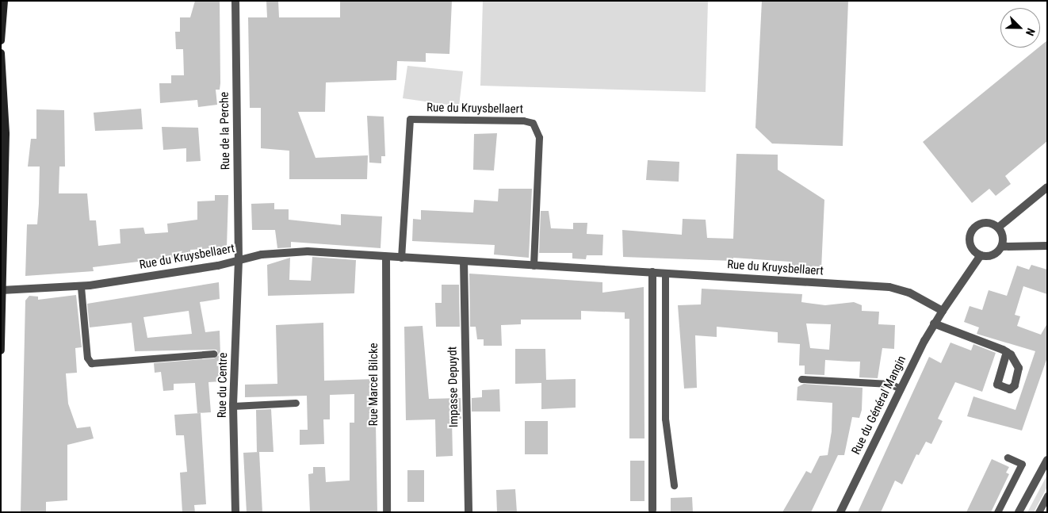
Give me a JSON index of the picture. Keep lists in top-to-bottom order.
{
  "streets": {
    "street": [
      "Rue du Kruysbellaert",
      "Rue de la Perche",
      "Rue Marcel Bilcke",
      "Rue du Centre",
      "Impasse Depuydt",
      "Rue du Général Mangin"
    ]
  },
  "crossings": [
    ["Rue du Kruysbellaert", "Rue de la Perche"],
    ["Rue du Kruysbellaert", "Rue Marcel Bilcke"],
    ["Rue du Kruysbellaert", "Rue du Centre"],
    ["Rue du Kruysbellaert", "Impasse Depuydt"],
    ["Rue du Kruysbellaert", "Rue du Général Mangin"],
    ["Rue de la Perche", "Rue du Centre"]
  ],
  "north": "bottom right"
}
